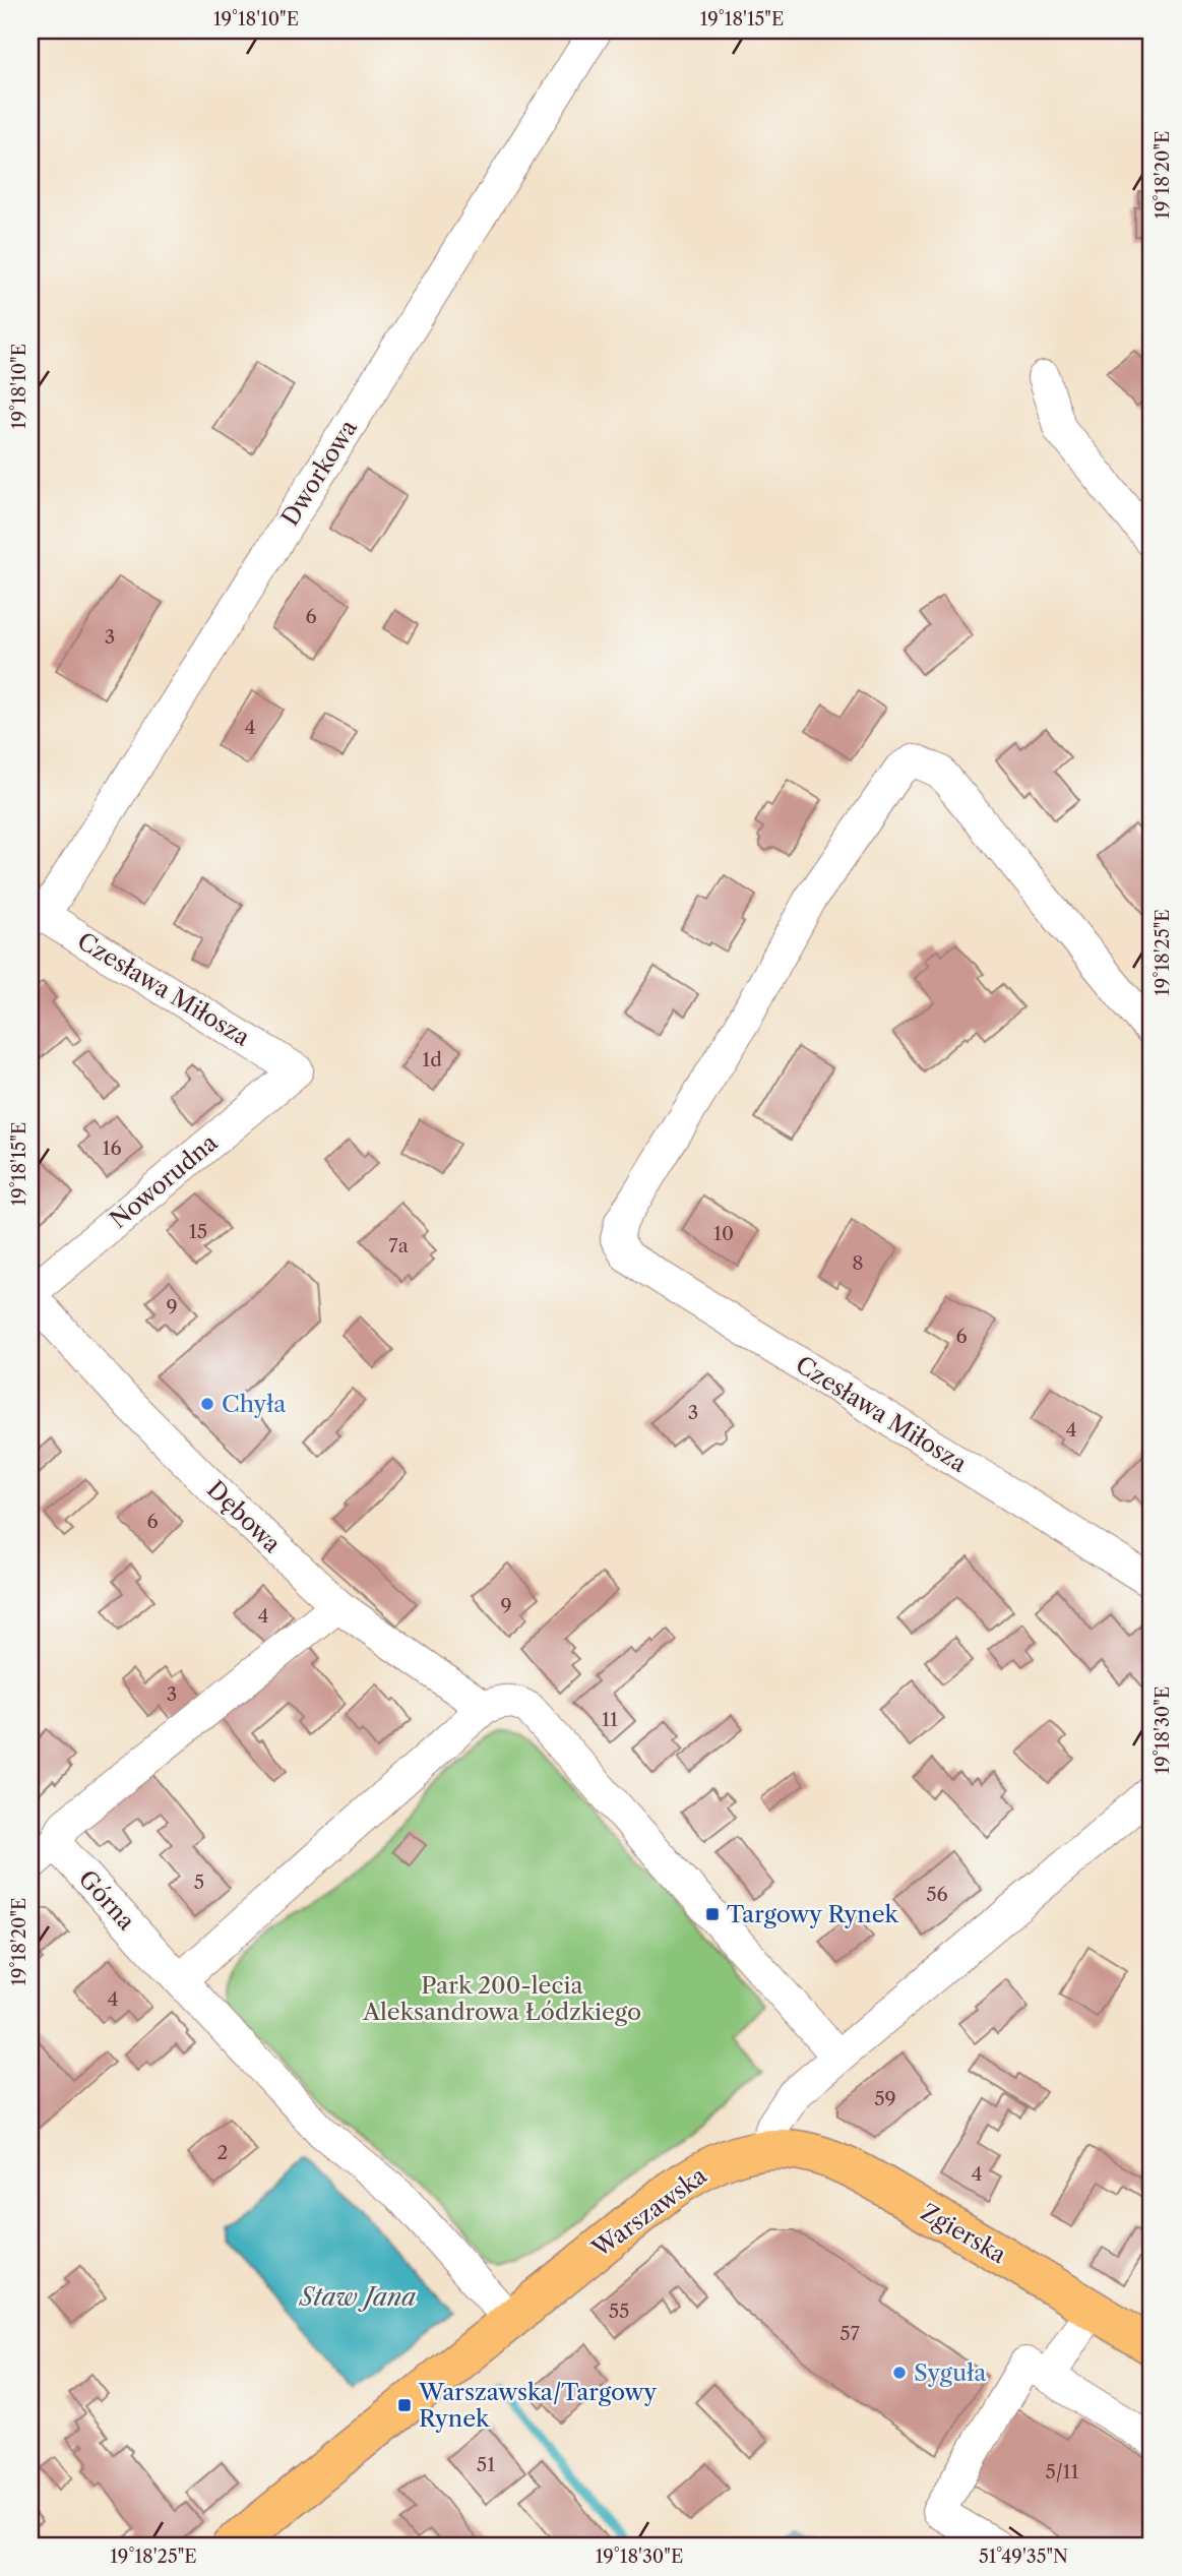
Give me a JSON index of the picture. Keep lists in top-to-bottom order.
{
  "streets": {
    "main road": ["Warszawska", "Zgierska"],
    "street": [
      "Dworkowa",
      "Czesława Miłosza",
      "Noworudna",
      "Dębowa",
      "Górna"
    ]
  },
  "crossings": [
    ["Dworkowa", "Czesława Miłosza"],
    ["Czesława Miłosza", "Noworudna"],
    ["Noworudna", "Dębowa"],
    ["Warszawska", "Zgierska"]
  ],
  "water": ["Staw Jana"],
  "parks": ["Park 200-lecia Aleksandrowa Łódzkiego"],
  "places": {
    "other": ["Chyła", "Syguła"],
    "transit": ["Targowy Rynek", "Warszawska/Targowy Rynek"]
  },
  "house_numbers": [
    "6",
    "3",
    "4",
    "1d",
    "16",
    "15",
    "10",
    "7a",
    "8",
    "9",
    "6",
    "3",
    "4",
    "6",
    "9",
    "4",
    "3",
    "11",
    "5",
    "56",
    "4",
    "59",
    "2",
    "4",
    "55",
    "57",
    "51",
    "5/11"
  ],
  "coordinates": [
    "19°18'10\"E",
    "19°18'15\"E",
    "19°18'20\"E",
    "19°18'25\"E",
    "19°18'30\"E",
    "51°49'35\"N"
  ]
}
